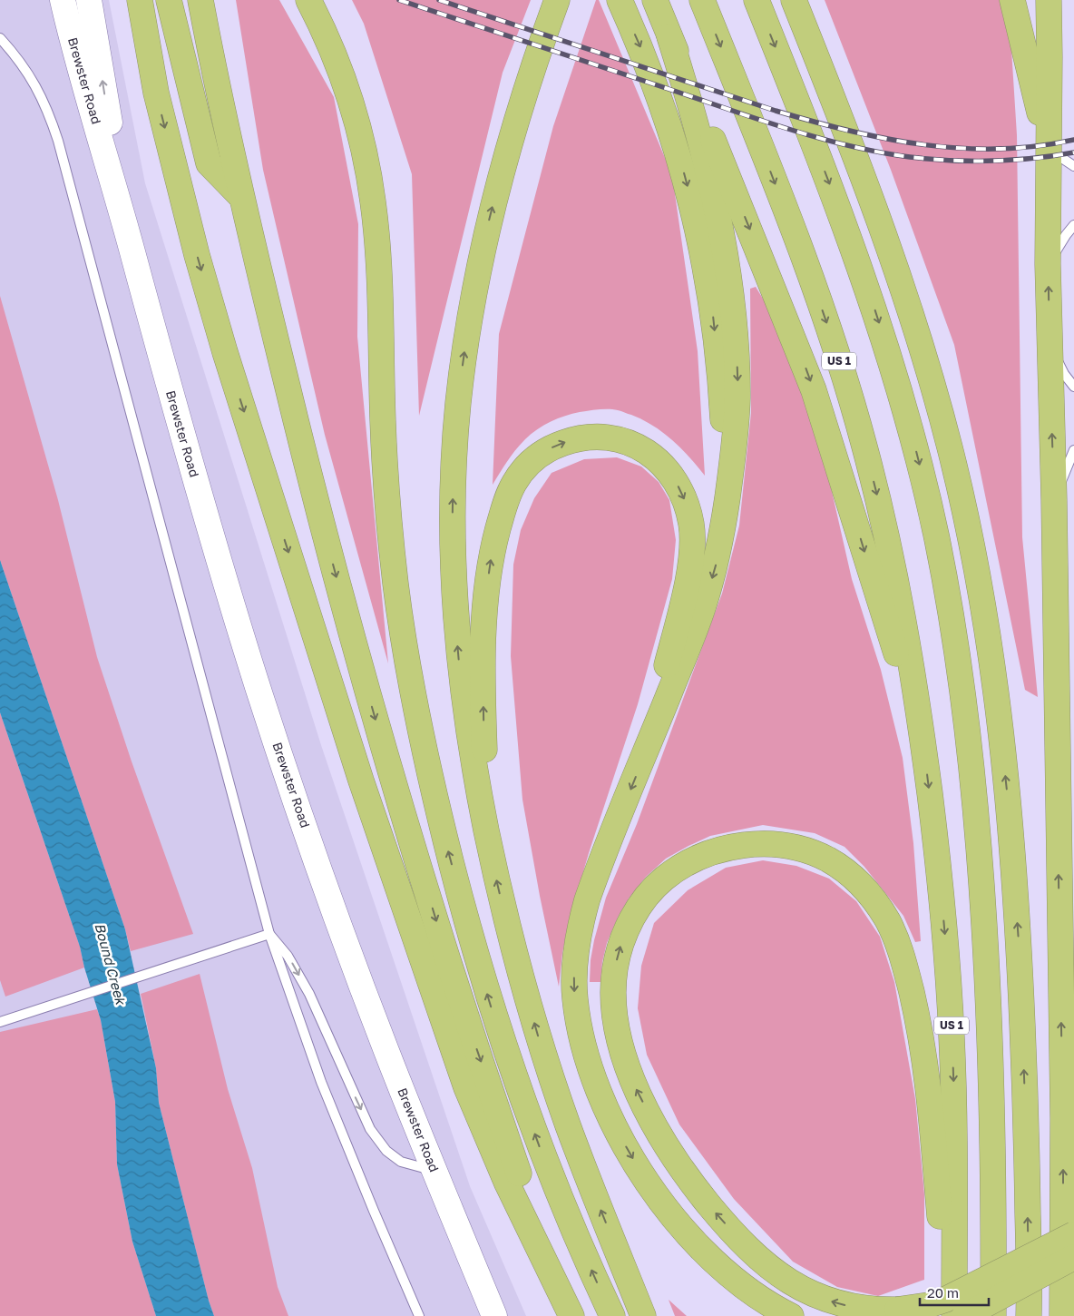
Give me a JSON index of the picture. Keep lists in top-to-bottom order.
{
  "streets": {
    "highway": ["US 1"],
    "street": ["Brewster Road"]
  },
  "water": ["Bound Creek"],
  "scale_bar": "20 m"
}
